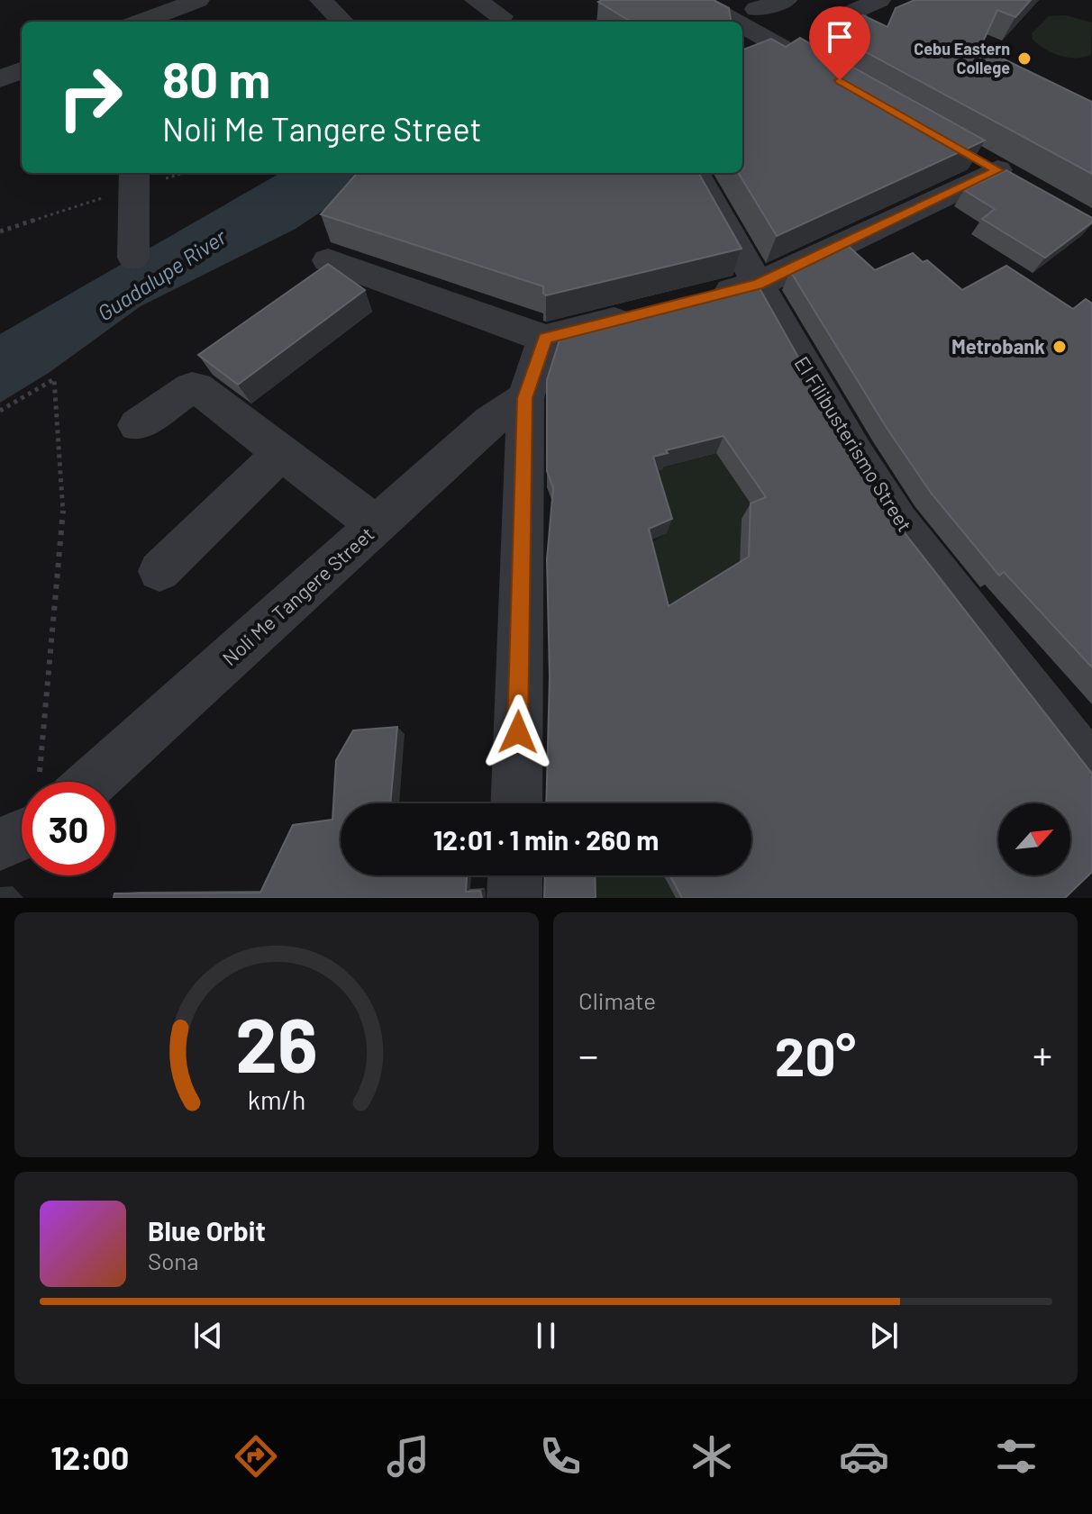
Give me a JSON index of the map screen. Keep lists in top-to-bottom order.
{
  "streets": {
    "street": ["El Filibusterismo Street", "Noli Me Tangere Street"]
  },
  "water": ["Guadalupe River"],
  "places": ["Cebu Eastern College", "Metrobank"],
  "north": "top right",
  "page": {
    "turn": ["80 m", "Noli Me Tangere Street"],
    "limit": "30",
    "trip": "12:01 · 1 min · 260 m",
    "tile": "Climate",
    "heat": ["−", "20°", "+"],
    "song": ["Blue Orbit", "Sona"],
    "tabs": "12:00",
    "gauge": ["26", "km/h"]
  }
}
